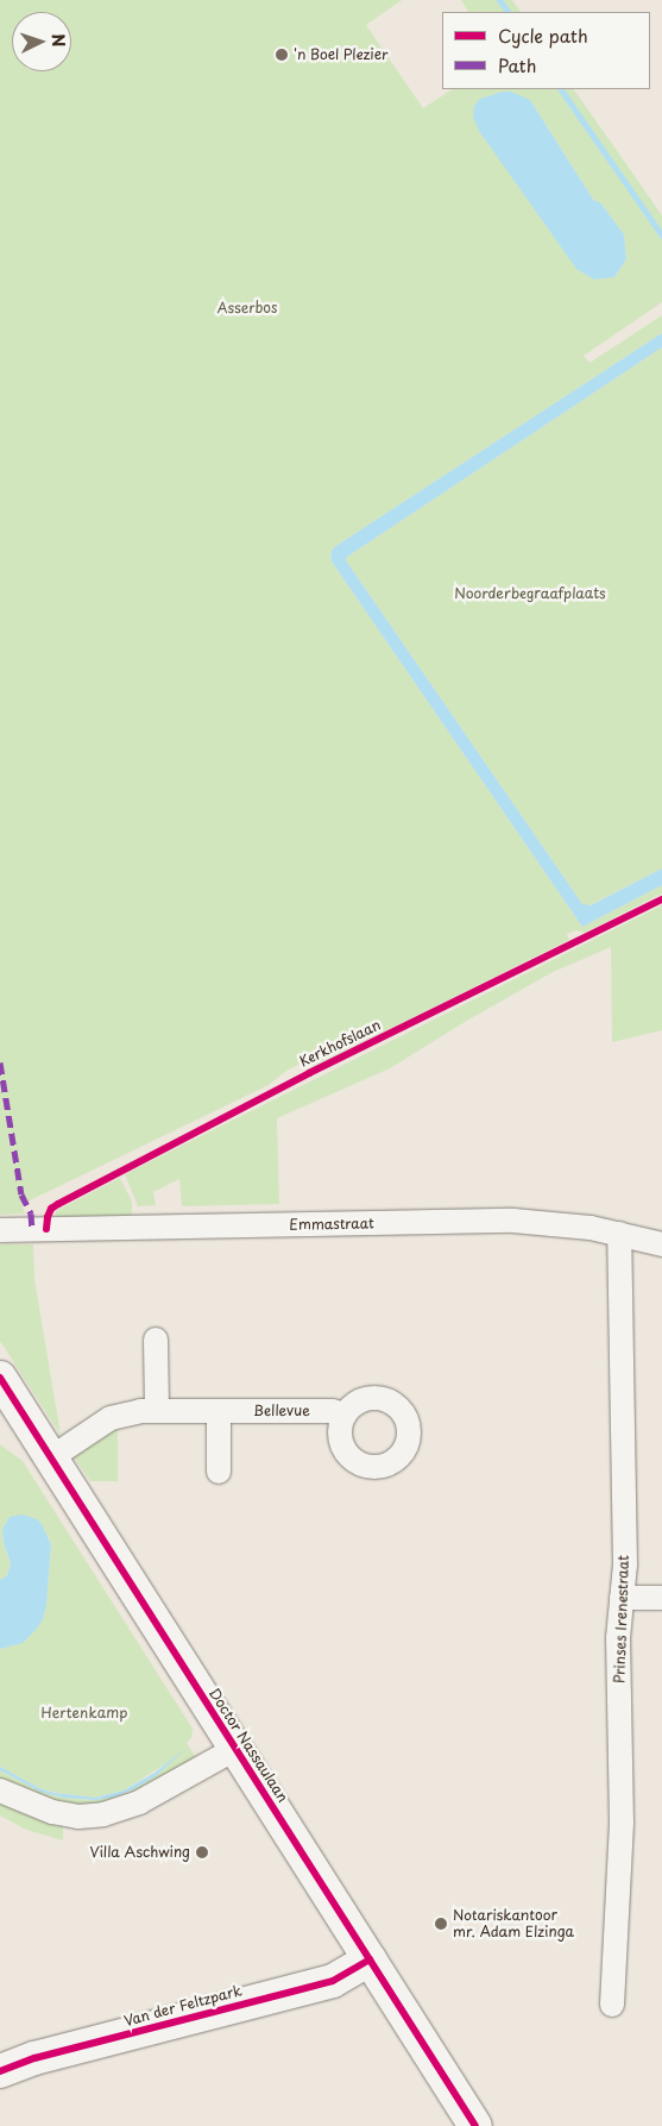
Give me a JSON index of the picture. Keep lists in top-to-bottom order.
{
  "streets": {
    "street": [
      "Emmastraat",
      "Bellevue",
      "Prinses Irenestraat",
      "Doctor Nassaulaan",
      "Van der Feltzpark"
    ],
    "cycle path": ["Kerkhofslaan"]
  },
  "crossings": [
    ["Emmastraat", "Prinses Irenestraat"],
    ["Bellevue", "Doctor Nassaulaan"],
    ["Doctor Nassaulaan", "Van der Feltzpark"]
  ],
  "parks": ["Asserbos", "Noorderbegraafplaats", "Hertenkamp"],
  "places": ["'n Boel Plezier", "Villa Aschwing", "Notariskantoor mr. Adam Elzinga"],
  "legend": ["Cycle path", "Path"],
  "north": "right"
}
